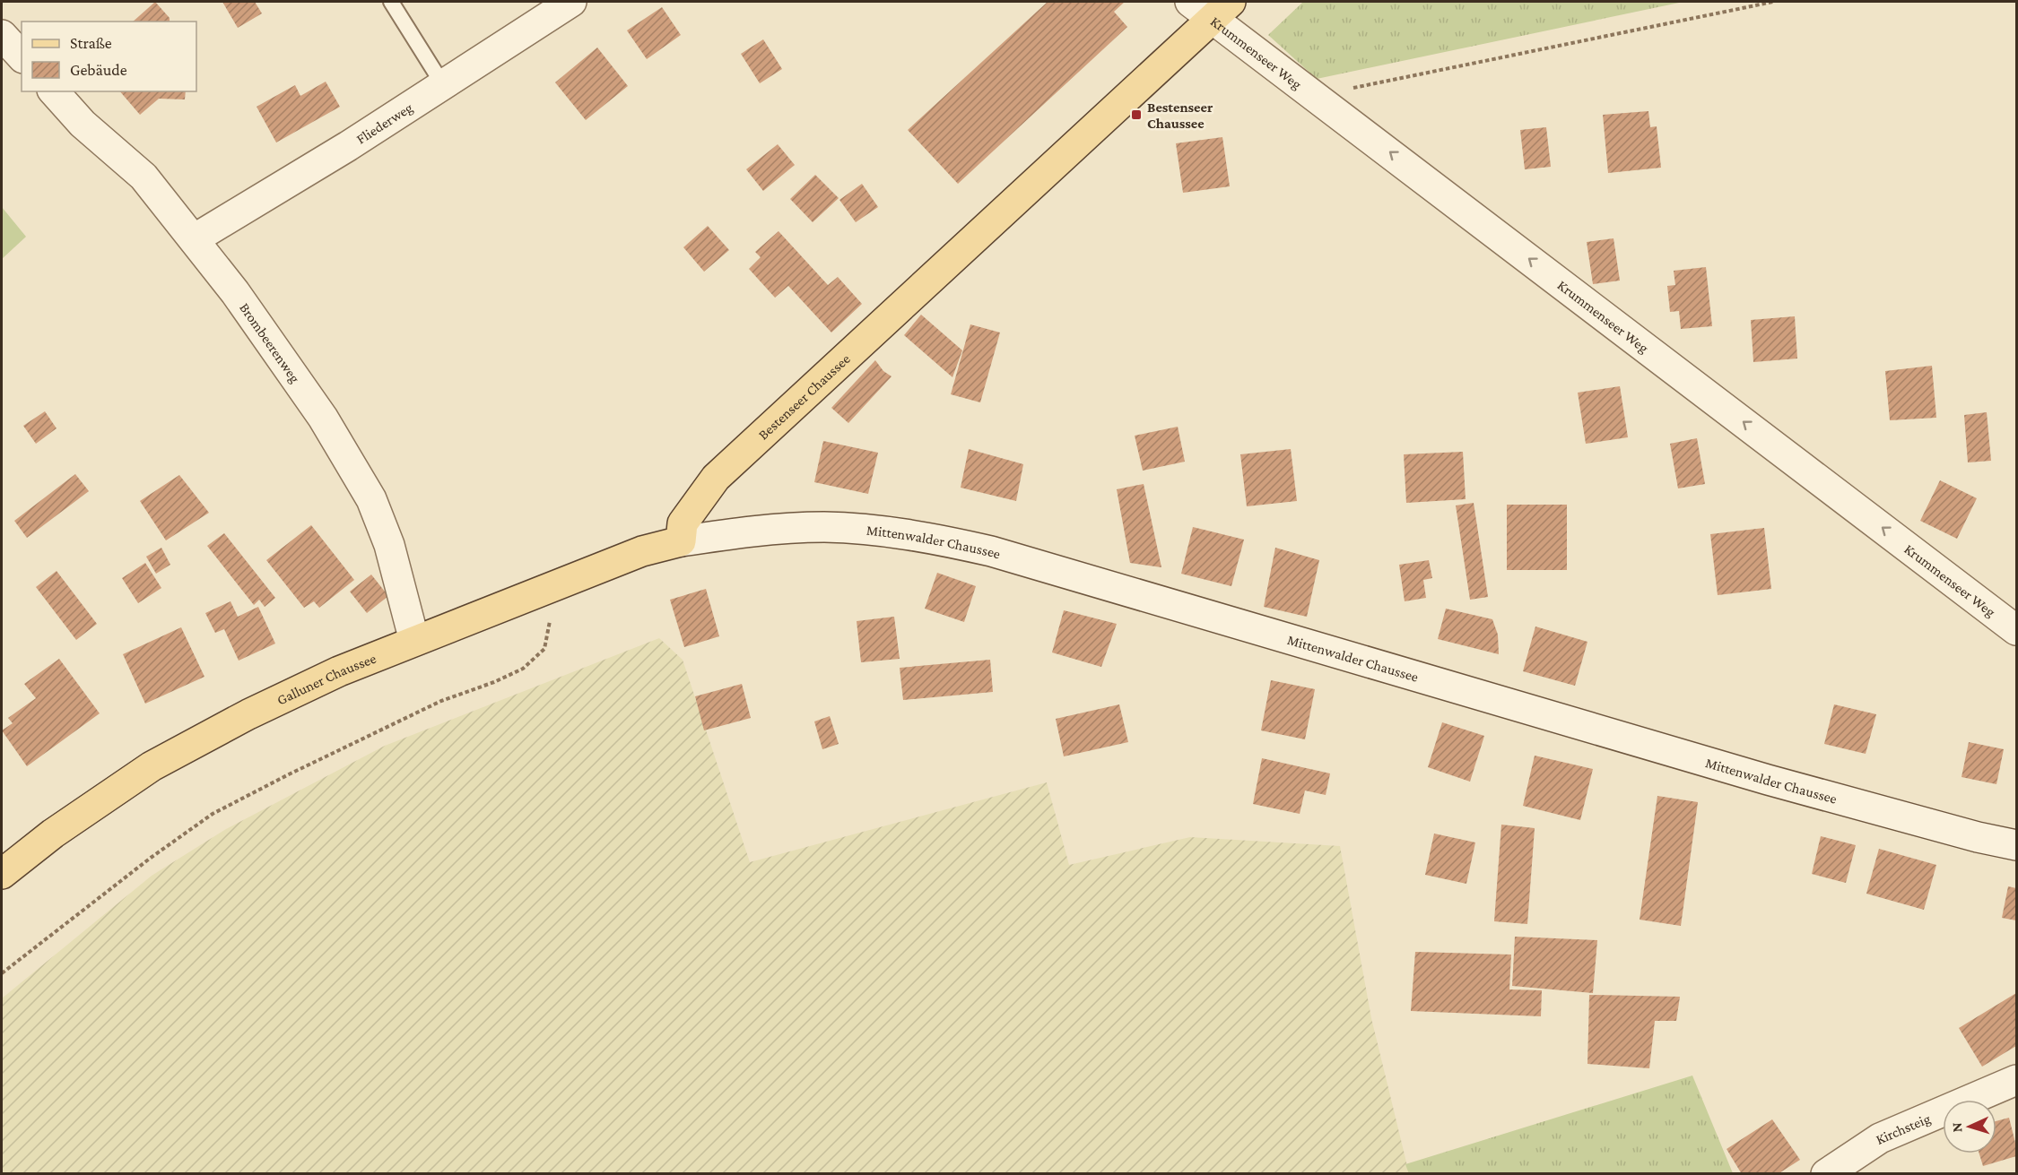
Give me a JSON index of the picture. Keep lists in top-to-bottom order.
{
  "streets": {
    "main road": ["Bestenseer Chaussee", "Galluner Chaussee"],
    "street": [
      "Krummenseer Weg",
      "Fliederweg",
      "Brombeerenweg",
      "Mittenwalder Chaussee",
      "Kirchsteig"
    ]
  },
  "crossings": [
    ["Krummenseer Weg", "Bestenseer Chaussee"],
    ["Fliederweg", "Brombeerenweg"],
    ["Brombeerenweg", "Galluner Chaussee"],
    ["Bestenseer Chaussee", "Mittenwalder Chaussee"],
    ["Bestenseer Chaussee", "Galluner Chaussee"],
    ["Mittenwalder Chaussee", "Galluner Chaussee"]
  ],
  "one_way": ["Krummenseer Weg"],
  "places": {
    "transit": ["Bestenseer Chaussee"]
  },
  "legend": ["Straße", "Gebäude"],
  "north": "left"
}
